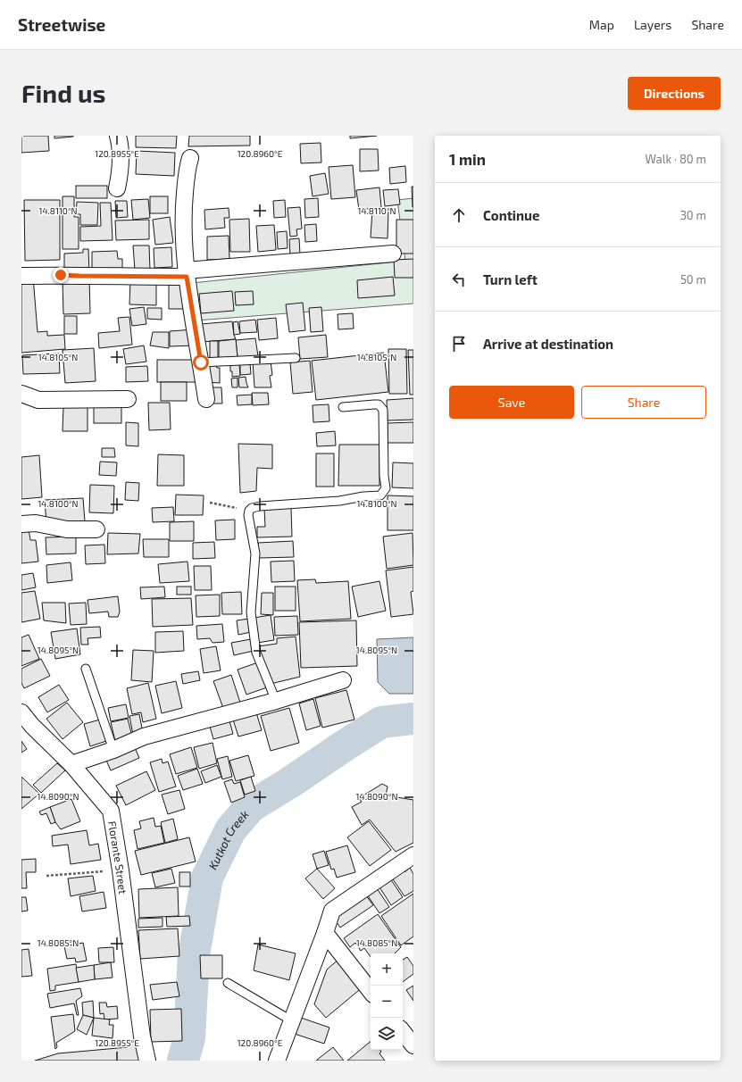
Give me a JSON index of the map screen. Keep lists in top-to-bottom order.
{
  "streets": {
    "street": ["Florante Street"]
  },
  "water": ["Kutkot Creek"],
  "page": {
    "header": "Streetwise",
    "nav": ["Map", "Layers", "Share"],
    "buttons": [
      "Directions",
      ["Save", "Share"]
    ],
    "title": "Find us",
    "heading": ["1 min", "Walk · 80 m"],
    "list": [
      ["Continue", "30 m"],
      ["Turn left", "50 m"],
      "Arrive at destination"
    ],
    "map_buttons": ["+", "−"]
  },
  "coordinates": [
    "120.8955°E",
    "120.8960°E",
    "14.8110°N",
    "14.8105°N",
    "14.8100°N",
    "14.8095°N",
    "14.8090°N",
    "14.8085°N"
  ]
}
